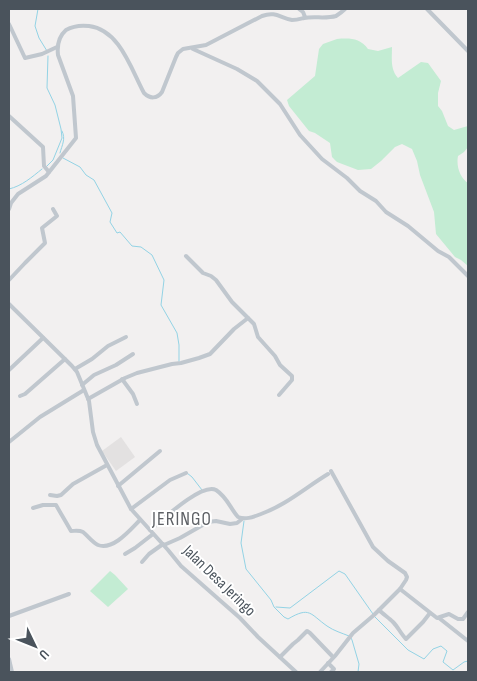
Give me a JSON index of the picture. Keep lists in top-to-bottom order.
{
  "streets": {
    "street": ["Jalan Desa Jeringo"]
  },
  "districts": ["JERINGO"],
  "north": "bottom right"
}
